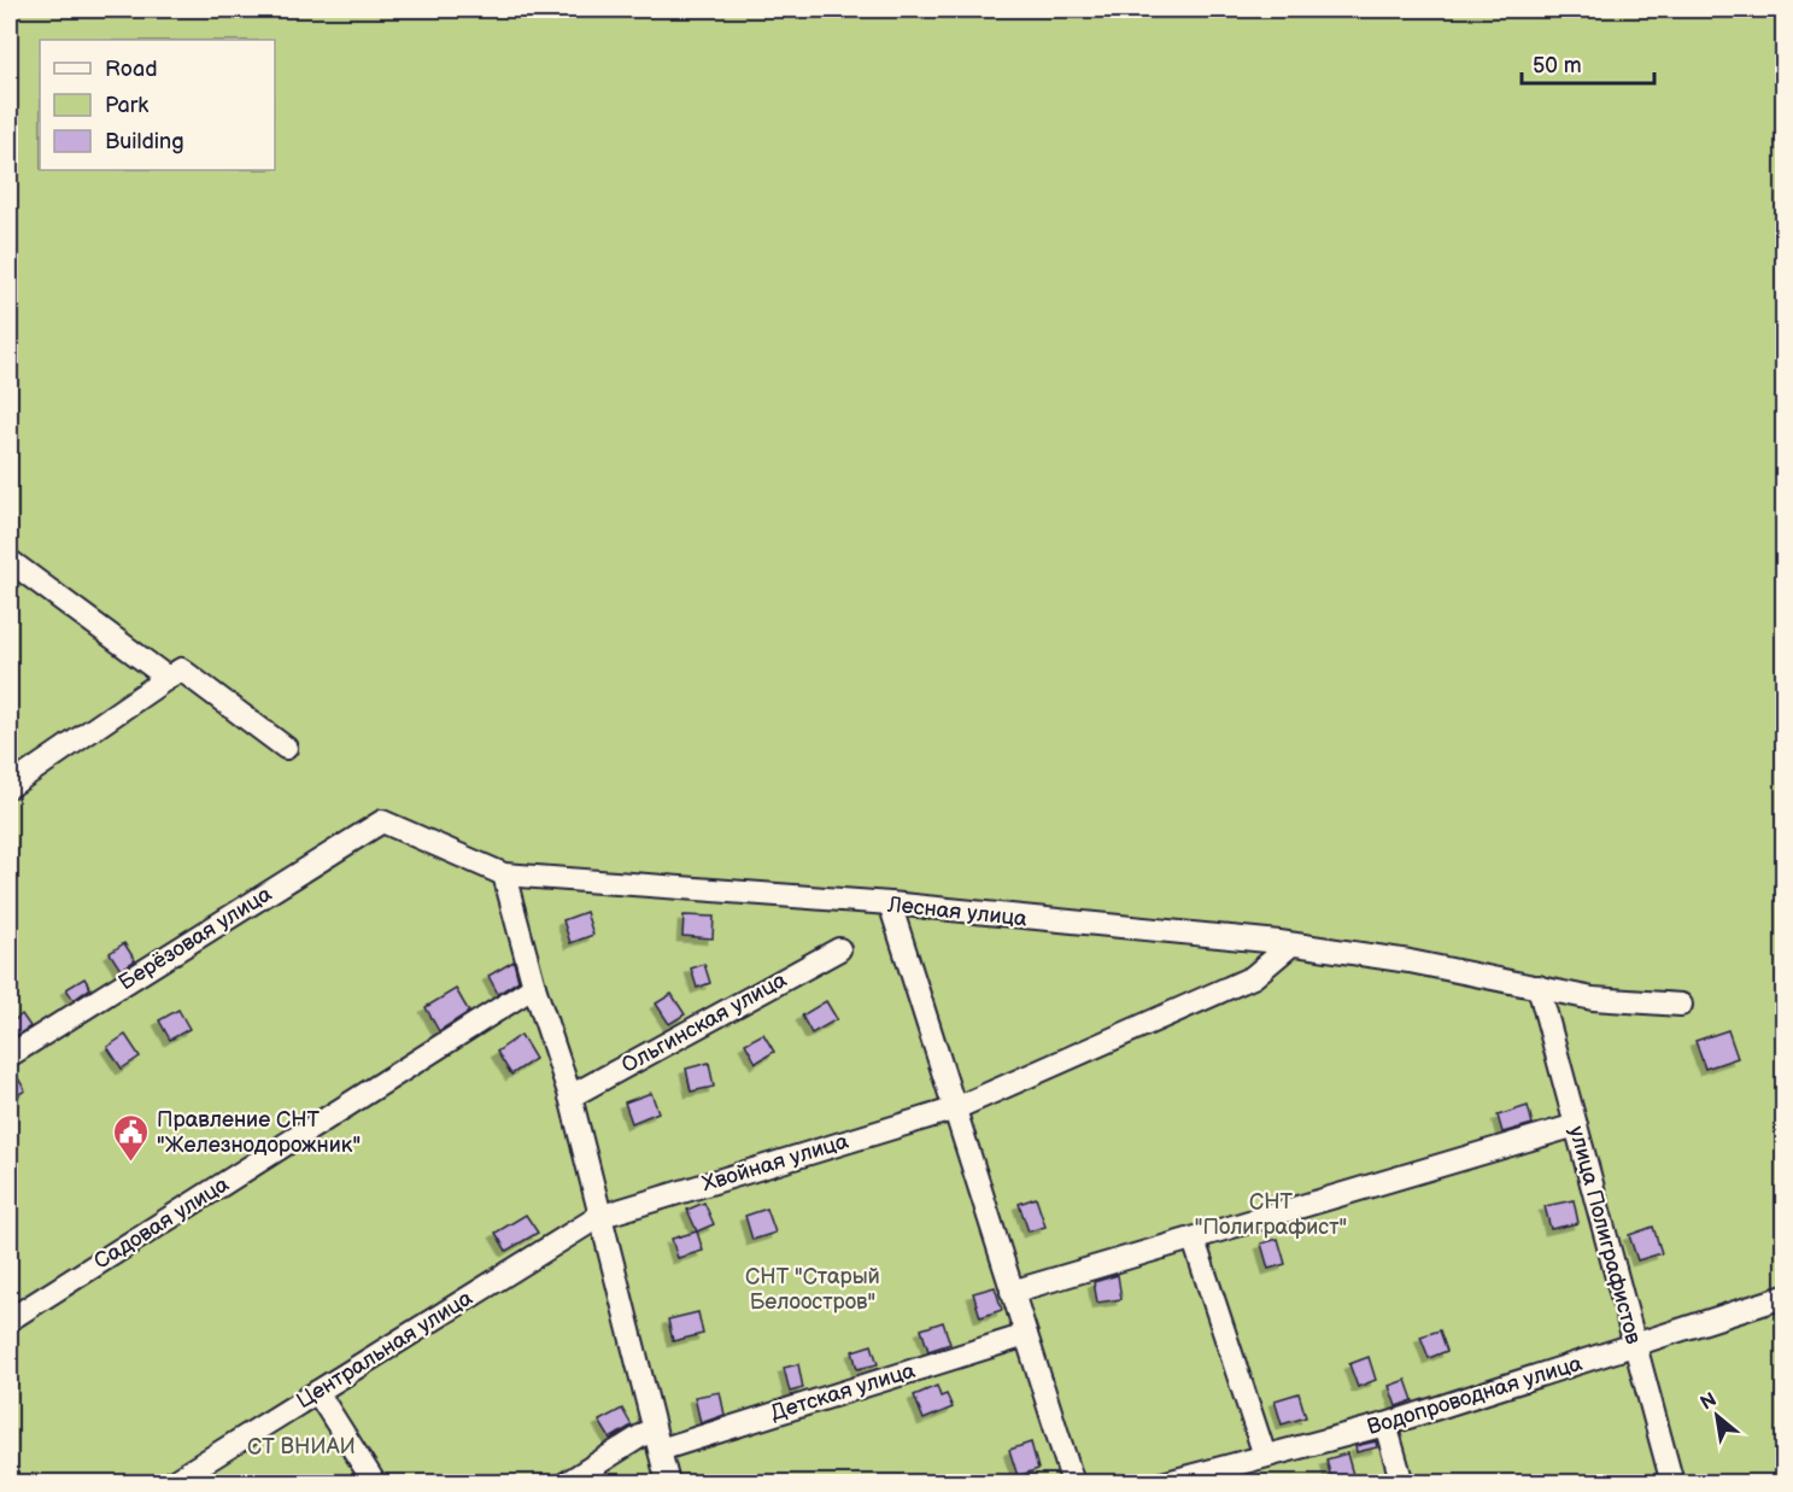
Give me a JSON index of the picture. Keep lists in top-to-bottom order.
{
  "streets": {
    "street": [
      "Лесная улица",
      "Берёзовая улица",
      "Ольгинская улица",
      "Хвойная улица",
      "Садовая улица",
      "улица Полиграфистов",
      "Центральная улица",
      "Детская улица",
      "Водопроводная улица"
    ]
  },
  "crossings": [
    ["Лесная улица", "Берёзовая улица"],
    ["Лесная улица", "Хвойная улица"],
    ["Лесная улица", "улица Полиграфистов"],
    ["Хвойная улица", "Центральная улица"],
    ["улица Полиграфистов", "Водопроводная улица"]
  ],
  "parks": ["СНТ \"Полиграфист\"", "СНТ \"Старый Белоостров\"", "СТ ВНИАИ"],
  "places": {
    "public building": ["Правление СНТ \"Железнодорожник\""]
  },
  "legend": ["Road", "Park", "Building"],
  "scale_bar": "50 m",
  "north": "top left"
}
